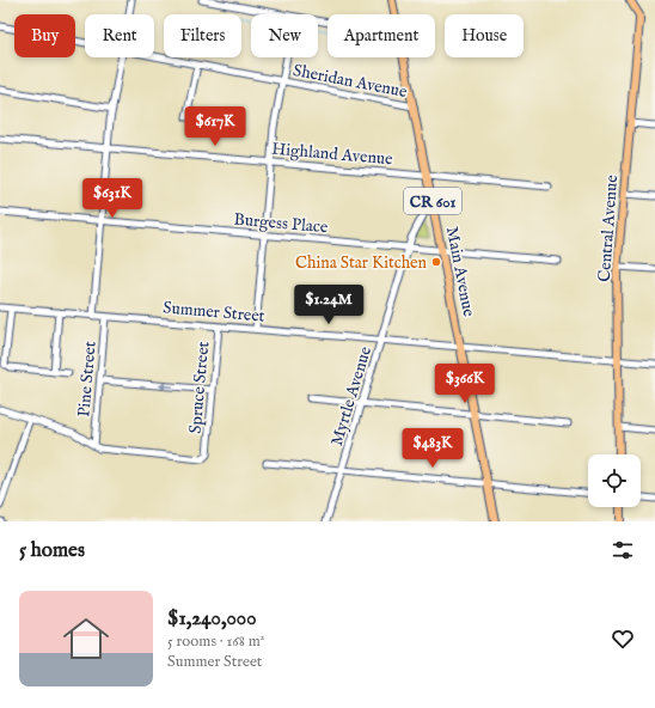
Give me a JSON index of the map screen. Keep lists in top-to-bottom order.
{
  "streets": {
    "main road": ["CR 601", "Central Avenue", "Main Avenue"],
    "street": [
      "Sheridan Avenue",
      "Highland Avenue",
      "Burgess Place",
      "Summer Street",
      "Pine Street",
      "Spruce Street",
      "Myrtle Avenue"
    ]
  },
  "crossings": [
    ["Sheridan Avenue", "Main Avenue"],
    ["Highland Avenue", "Main Avenue"],
    ["Burgess Place", "Main Avenue"],
    ["Burgess Place", "Myrtle Avenue"],
    ["Central Avenue", "Summer Street"],
    ["Main Avenue", "Summer Street"],
    ["Main Avenue", "Myrtle Avenue"],
    ["Summer Street", "Pine Street"],
    ["Summer Street", "Spruce Street"],
    ["Summer Street", "Myrtle Avenue"],
    ["Pine Street", "Spruce Street"]
  ],
  "places": ["China Star Kitchen"],
  "page": {
    "chip": [
      "Buy",
      "Rent",
      "Filters",
      "New",
      "Apartment",
      "House"
    ],
    "price": [
      "$617K",
      "$631K",
      "$1.24M",
      "$366K",
      "$483K"
    ],
    "heading": "5 homes",
    "list": [
      {
        "name": "$1,240,000",
        "note": "5 rooms · 168 m² · Summer Street"
      }
    ]
  }
}
